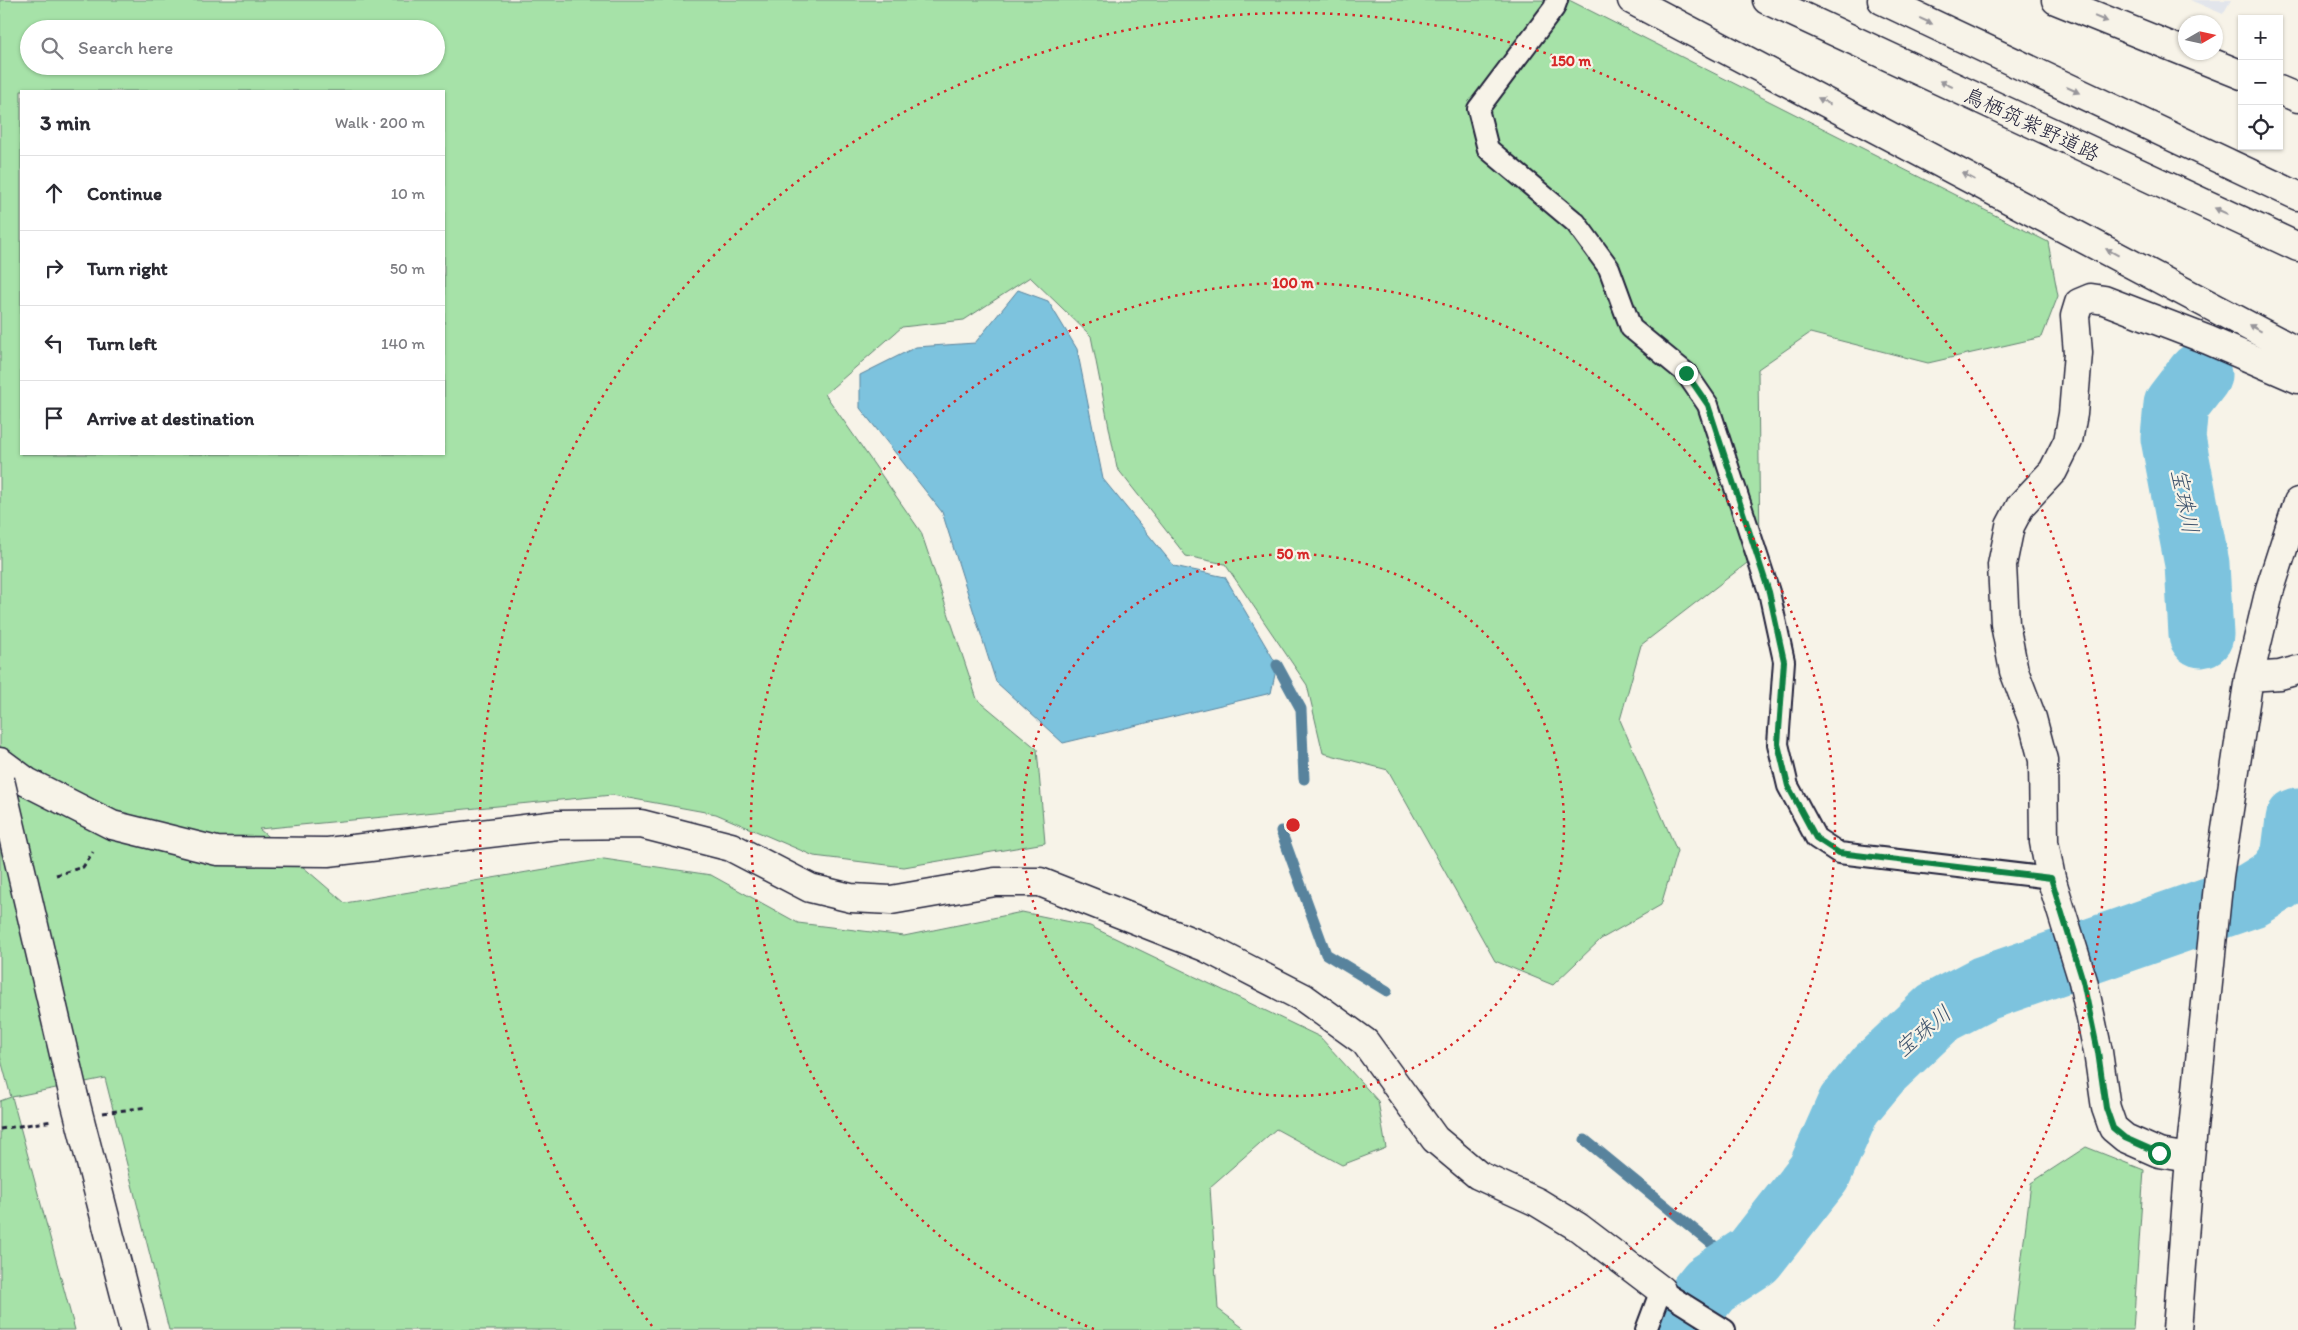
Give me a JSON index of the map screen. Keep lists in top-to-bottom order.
{
  "streets": {
    "street": ["鳥栖筑紫野道路"]
  },
  "water": ["宝珠川"],
  "north": "right",
  "page": {
    "map_buttons": ["+", "−"],
    "search": "Search here",
    "heading": ["3 min", "Walk · 200 m"],
    "list": [
      ["Continue", "10 m"],
      ["Turn right", "50 m"],
      ["Turn left", "140 m"],
      "Arrive at destination"
    ]
  },
  "rings": ["150 m", "100 m", "50 m"]
}
